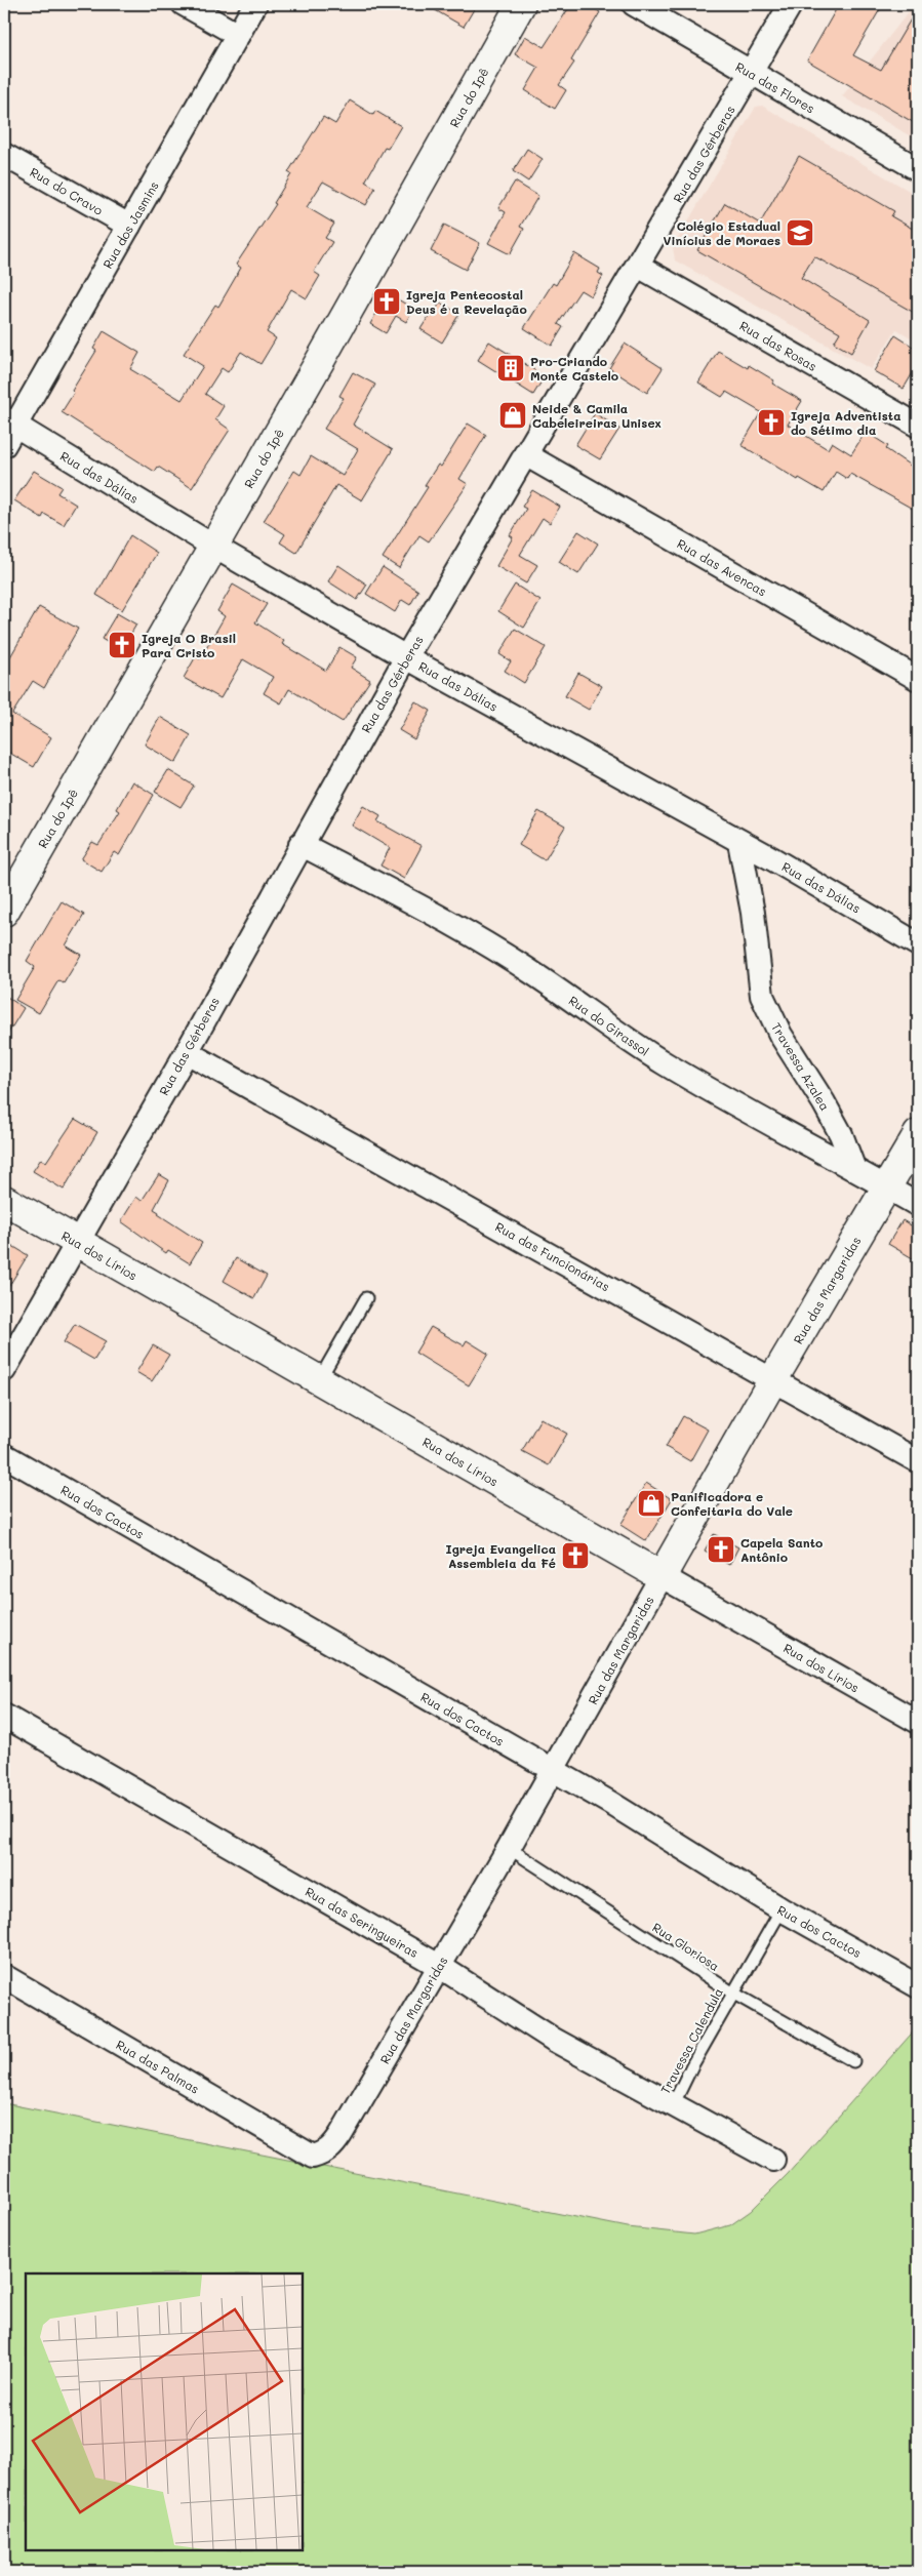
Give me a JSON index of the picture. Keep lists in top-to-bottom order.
{
  "streets": {
    "street": [
      "Rua das Flores",
      "Rua do Ipê",
      "Rua das Gérberas",
      "Rua do Cravo",
      "Rua dos Jasmins",
      "Rua das Rosas",
      "Rua das Dálias",
      "Rua das Avencas",
      "Rua do Girassol",
      "Travessa Azalea",
      "Rua dos Lírios",
      "Rua das Funcionárias",
      "Rua das Margaridas",
      "Rua dos Cactos",
      "Rua das Seringueiras",
      "Rua das Palmas"
    ],
    "lane": ["Rua Gloriosa", "Travessa Calendula"]
  },
  "crossings": [
    ["Rua das Flores", "Rua das Gérberas"],
    ["Rua do Ipê", "Rua das Dálias"],
    ["Rua das Gérberas", "Rua das Rosas"],
    ["Rua das Gérberas", "Rua das Dálias"],
    ["Rua das Gérberas", "Rua das Avencas"],
    ["Rua das Gérberas", "Rua do Girassol"],
    ["Rua das Gérberas", "Rua dos Lírios"],
    ["Rua das Gérberas", "Rua das Funcionárias"],
    ["Rua do Cravo", "Rua dos Jasmins"],
    ["Rua dos Jasmins", "Rua das Dálias"],
    ["Rua das Dálias", "Travessa Azalea"],
    ["Rua do Girassol", "Travessa Azalea"],
    ["Rua do Girassol", "Rua das Margaridas"],
    ["Rua dos Lírios", "Rua das Margaridas"],
    ["Rua das Funcionárias", "Rua das Margaridas"],
    ["Rua das Margaridas", "Rua dos Cactos"],
    ["Rua das Margaridas", "Rua das Seringueiras"],
    ["Rua das Margaridas", "Rua Gloriosa"],
    ["Rua das Margaridas", "Rua das Palmas"],
    ["Rua dos Cactos", "Travessa Calendula"],
    ["Rua das Seringueiras", "Travessa Calendula"],
    ["Rua Gloriosa", "Travessa Calendula"]
  ],
  "places": {
    "school or university": ["Colégio Estadual Vinícius de Moraes"],
    "church": [
      "Igreja Pentecostal Deus é a Revelação",
      "Igreja Adventista do Sétimo dia",
      "Igreja O Brasil Para Cristo",
      "Capela Santo Antônio",
      "Igreja Evangelica Assembleia da Fé"
    ],
    "building": ["Pro-Criando Monte Castelo"],
    "shop": ["Neide & Camila Cabeleireiras Unisex", "Panificadora e Confeitaria do Vale"]
  }
}
